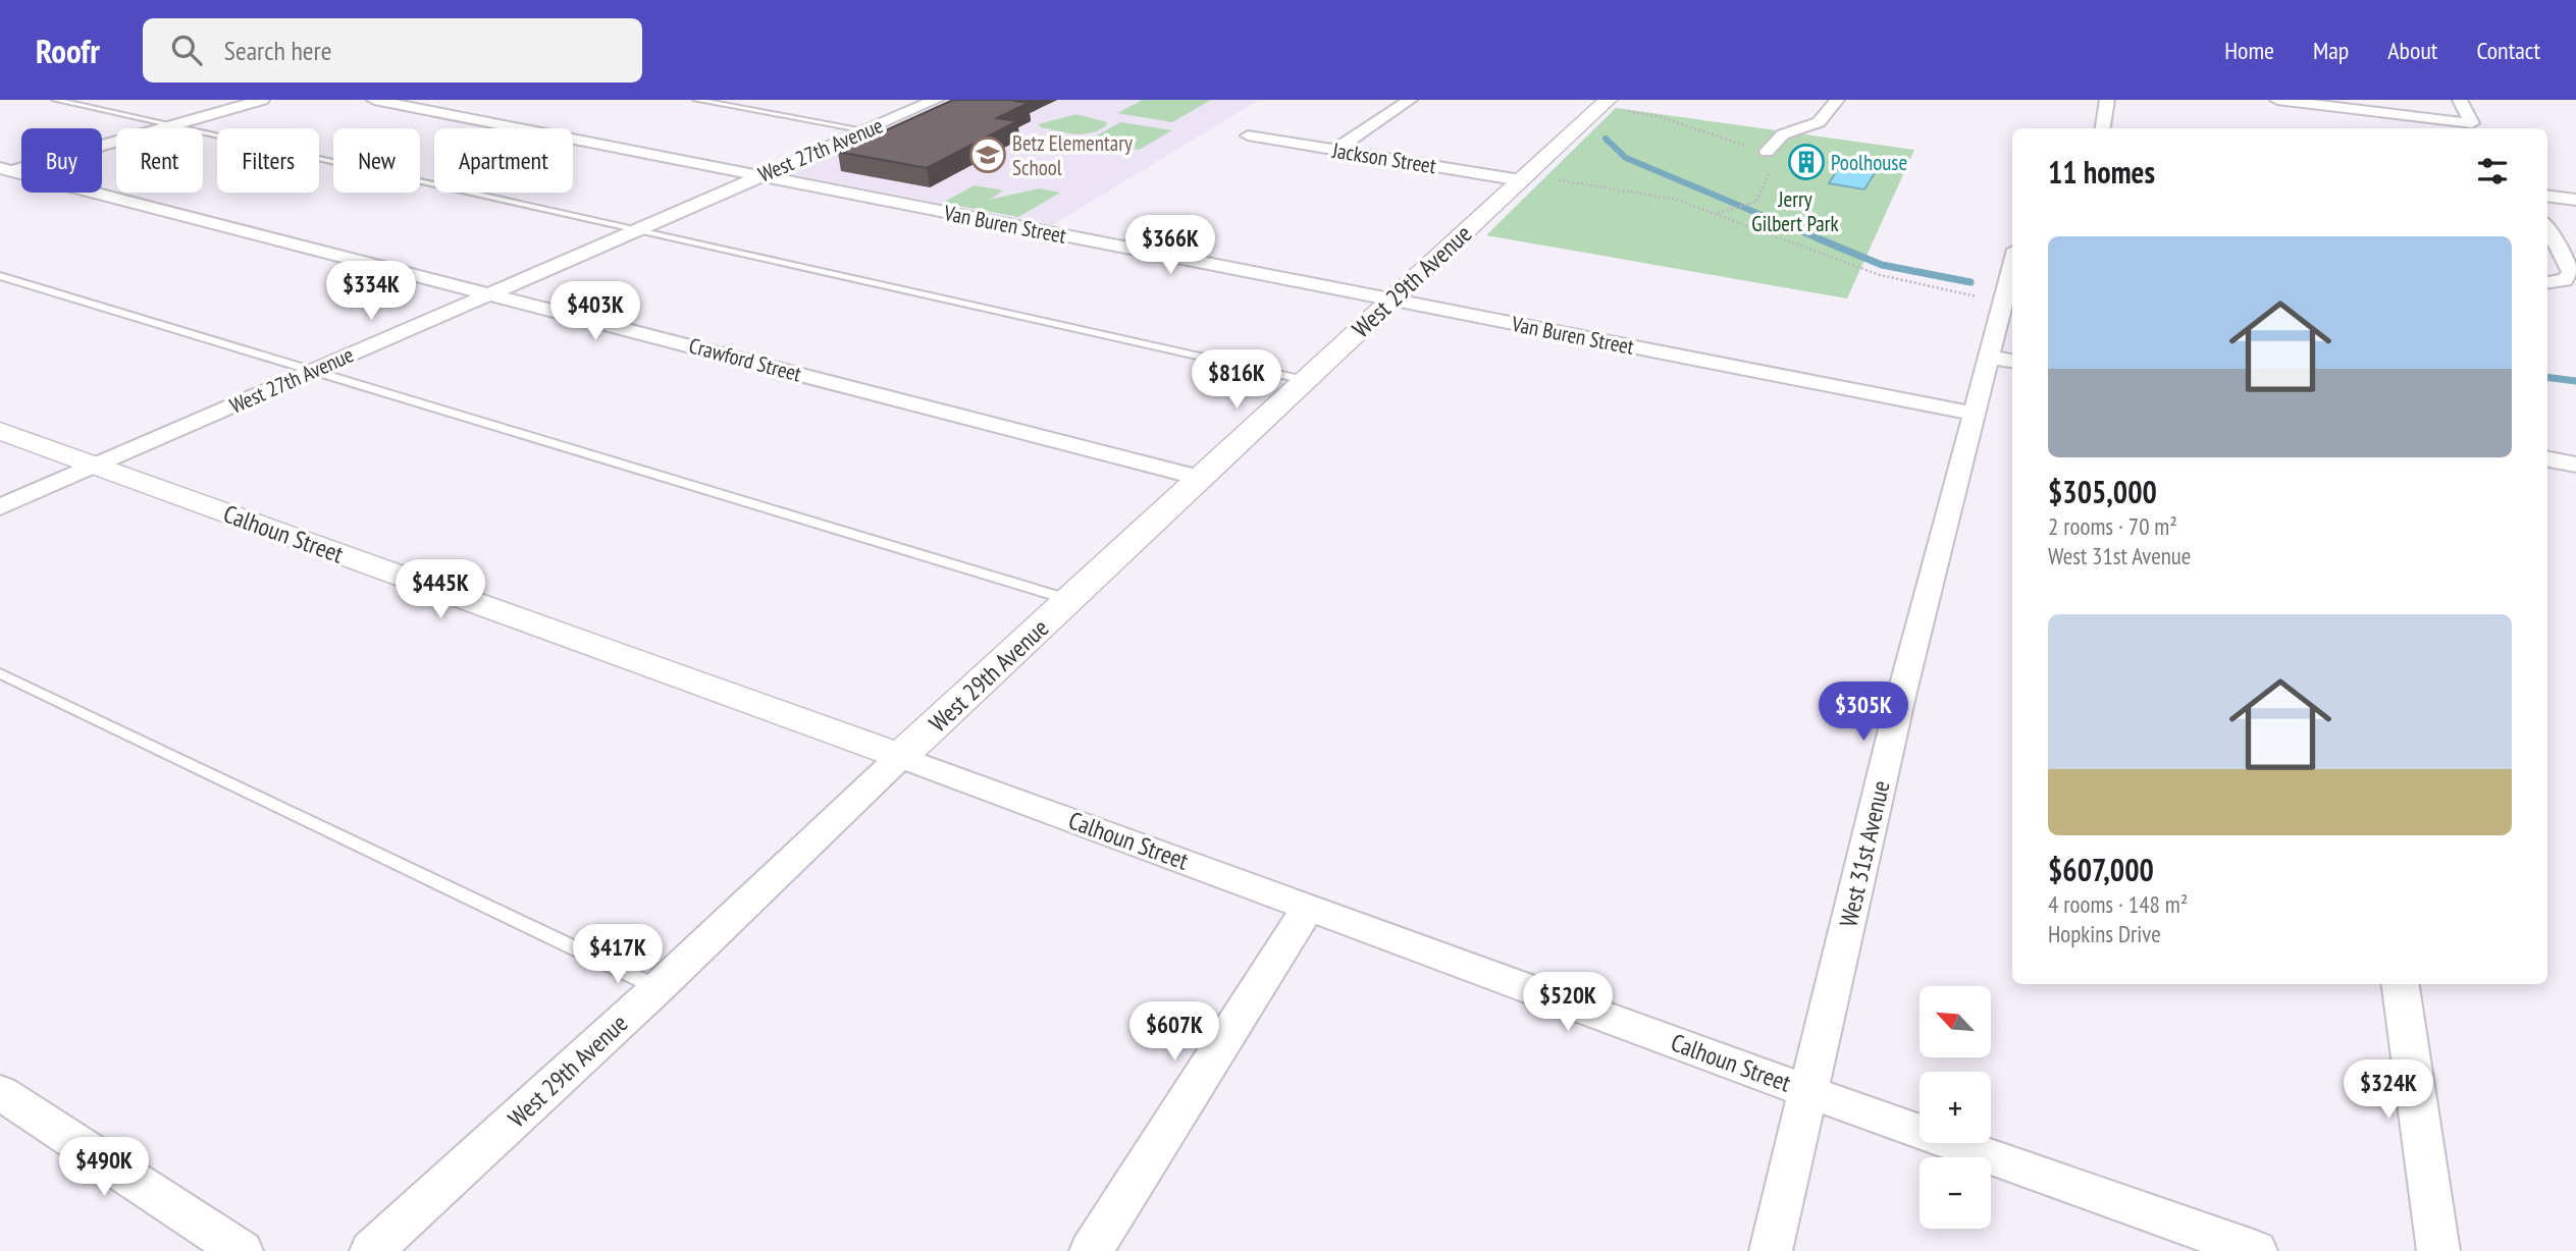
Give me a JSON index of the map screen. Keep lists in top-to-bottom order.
{
  "streets": {
    "street": [
      "West 27th Avenue",
      "Jackson Street",
      "Van Buren Street",
      "West 29th Avenue",
      "Crawford Street",
      "Calhoun Street",
      "West 31st Avenue"
    ]
  },
  "crossings": [
    ["West 27th Avenue", "Van Buren Street"],
    ["West 27th Avenue", "Crawford Street"],
    ["West 27th Avenue", "Calhoun Street"],
    ["Jackson Street", "West 29th Avenue"],
    ["Van Buren Street", "West 29th Avenue"],
    ["Van Buren Street", "West 31st Avenue"],
    ["West 29th Avenue", "Crawford Street"],
    ["West 29th Avenue", "Calhoun Street"],
    ["Calhoun Street", "West 31st Avenue"]
  ],
  "parks": ["Jerry Gilbert Park"],
  "places": {
    "school or university": ["Betz Elementary School"],
    "building": ["Poolhouse"]
  },
  "north": "top left",
  "page": {
    "header": "Roofr",
    "search": "Search here",
    "nav": [
      "Home",
      "Map",
      "About",
      "Contact"
    ],
    "chip": [
      "Buy",
      "Rent",
      "Filters",
      "New",
      "Apartment"
    ],
    "heading": "11 homes",
    "list": [
      {
        "name": "$305,000",
        "note": "2 rooms · 70 m² · West 31st Avenue"
      },
      {
        "name": "$607,000",
        "note": "4 rooms · 148 m² · Hopkins Drive"
      }
    ],
    "price": [
      "$366K",
      "$334K",
      "$403K",
      "$816K",
      "$445K",
      "$305K",
      "$417K",
      "$520K",
      "$607K",
      "$324K",
      "$490K"
    ],
    "map_buttons": ["+", "−"]
  }
}
